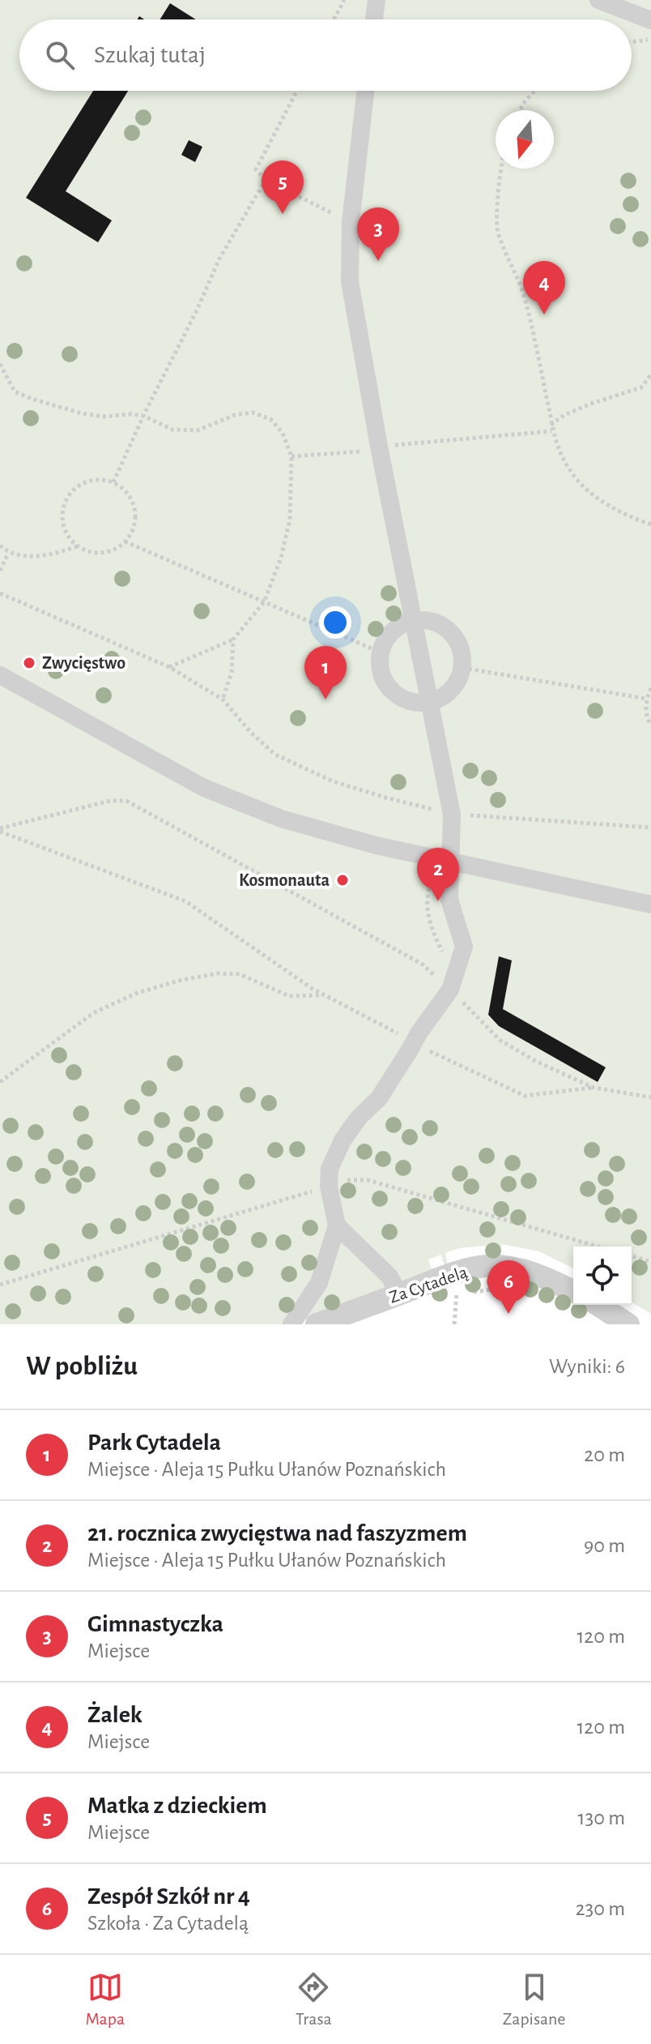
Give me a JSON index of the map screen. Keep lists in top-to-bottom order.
{
  "streets": {
    "street": ["Za Cytadelą"]
  },
  "places": ["Zwycięstwo", "Kosmonauta"],
  "north": "bottom",
  "page": {
    "search": "Szukaj tutaj",
    "pins": [
      "5",
      "3",
      "4",
      "1",
      "2",
      "6"
    ],
    "heading": ["W pobliżu", "Wyniki: 6"],
    "list": [
      {
        "mark": "1",
        "name": "Park Cytadela",
        "note": "Miejsce · Aleja 15 Pułku Ułanów Poznańskich",
        "value": "20 m"
      },
      {
        "mark": "2",
        "name": "21. rocznica zwycięstwa nad faszyzmem",
        "note": "Miejsce · Aleja 15 Pułku Ułanów Poznańskich",
        "value": "90 m"
      },
      {
        "mark": "3",
        "name": "Gimnastyczka",
        "note": "Miejsce",
        "value": "120 m"
      },
      {
        "mark": "4",
        "name": "Żalek",
        "note": "Miejsce",
        "value": "120 m"
      },
      {
        "mark": "5",
        "name": "Matka z dzieckiem",
        "note": "Miejsce",
        "value": "130 m"
      },
      {
        "mark": "6",
        "name": "Zespół Szkół nr 4",
        "note": "Szkoła · Za Cytadelą",
        "value": "230 m"
      }
    ],
    "nav": ["Mapa", "Trasa", "Zapisane"]
  }
}
